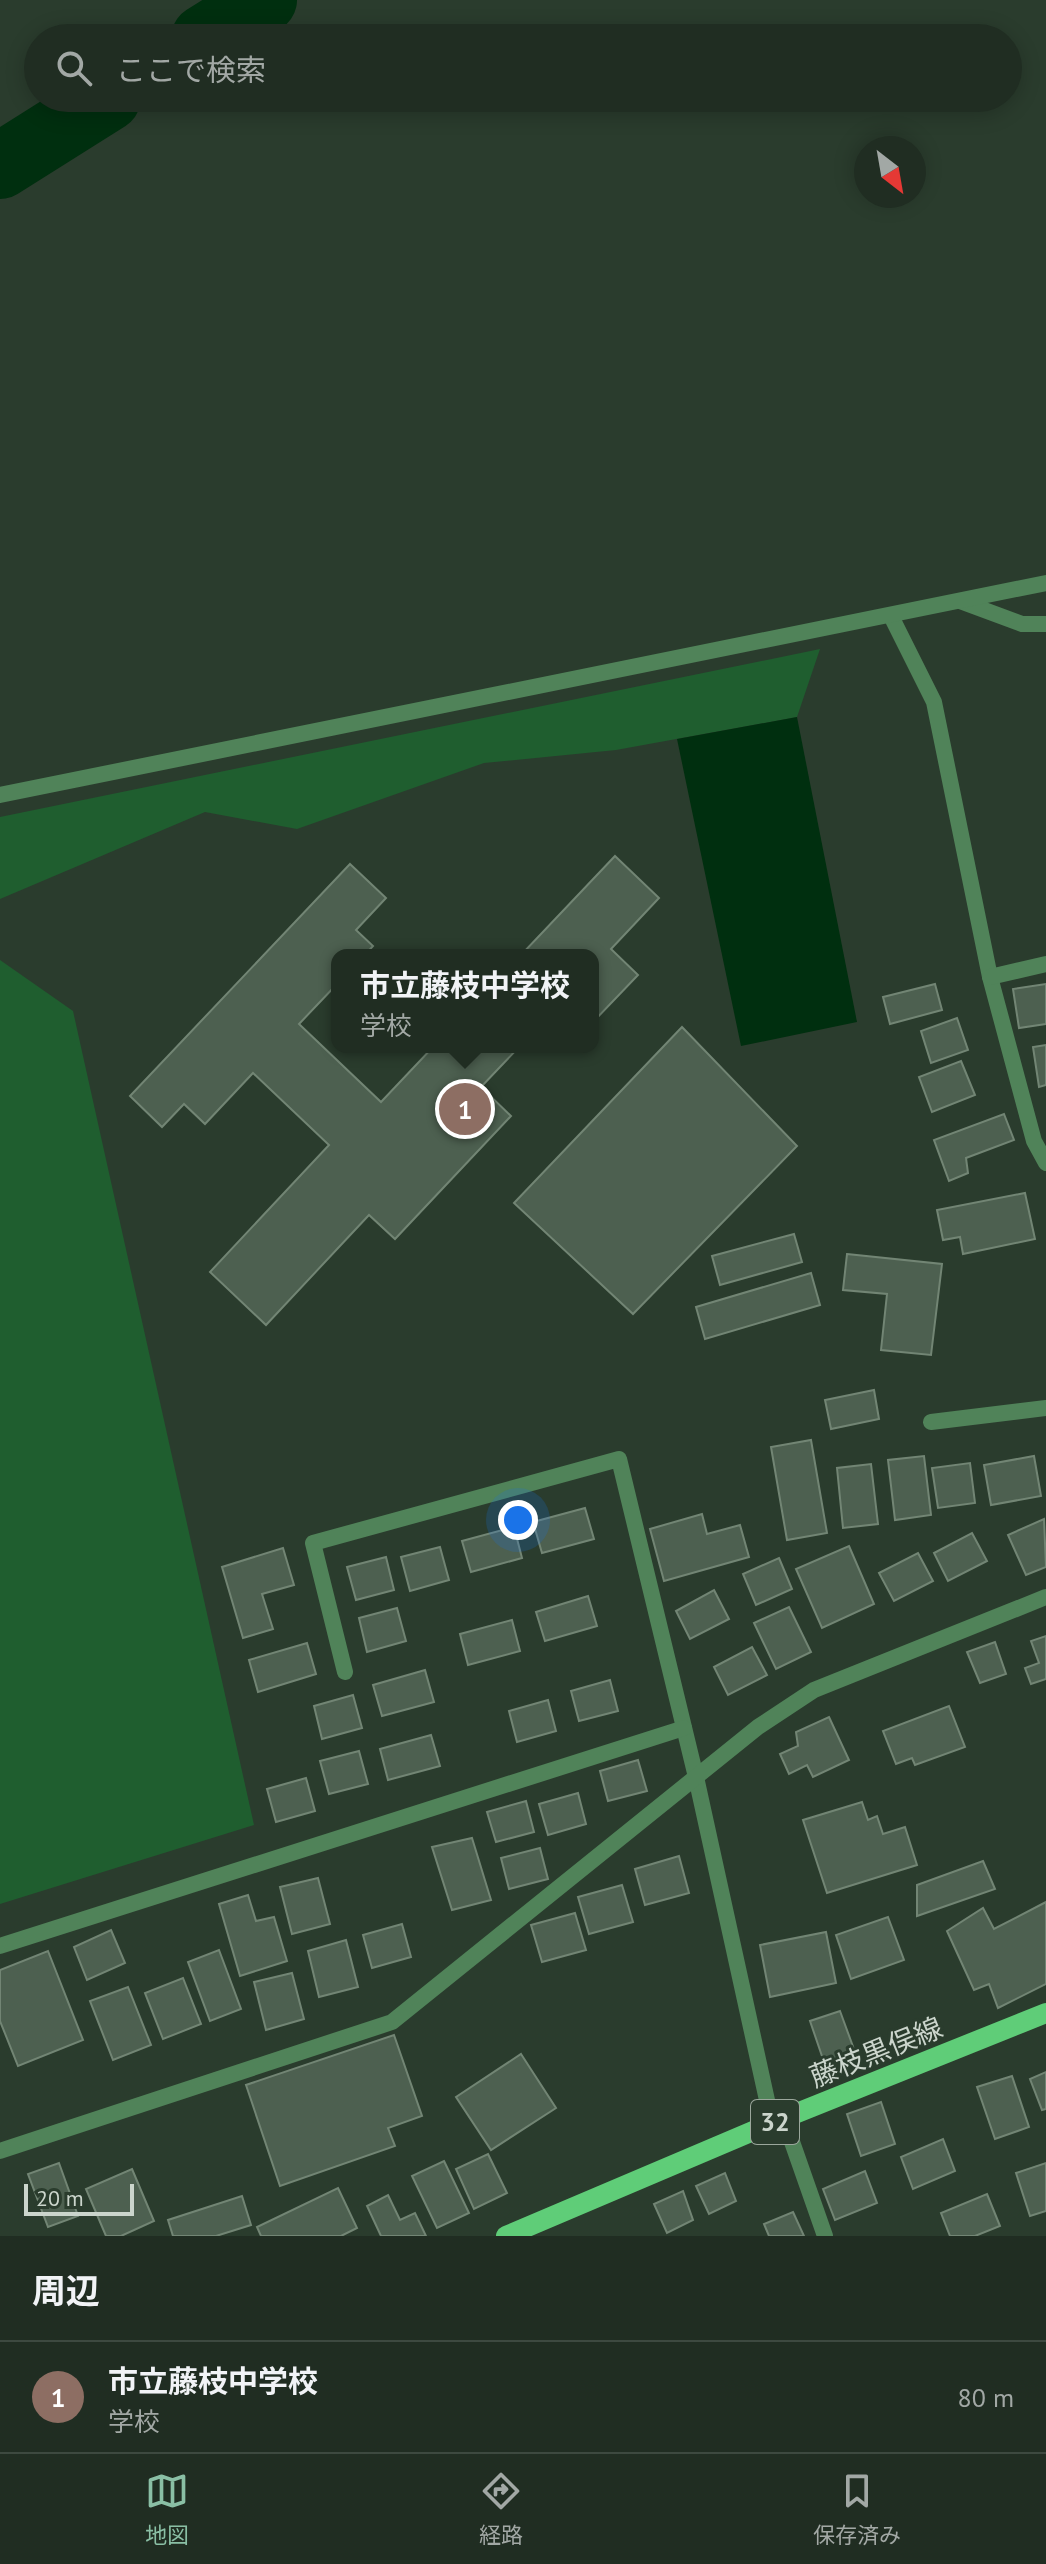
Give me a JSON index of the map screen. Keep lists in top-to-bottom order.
{
  "streets": {
    "main road": ["藤枝黒俣線", "32"]
  },
  "scale_bar": "20 m",
  "north": "bottom right",
  "page": {
    "search": "ここで検索",
    "popup": ["市立藤枝中学校", "学校"],
    "pins": "1",
    "scale": "20 m",
    "heading": "周辺",
    "list": [
      {
        "mark": "1",
        "name": "市立藤枝中学校",
        "note": "学校",
        "value": "80 m"
      }
    ],
    "nav": ["地図", "経路", "保存済み"]
  }
}
